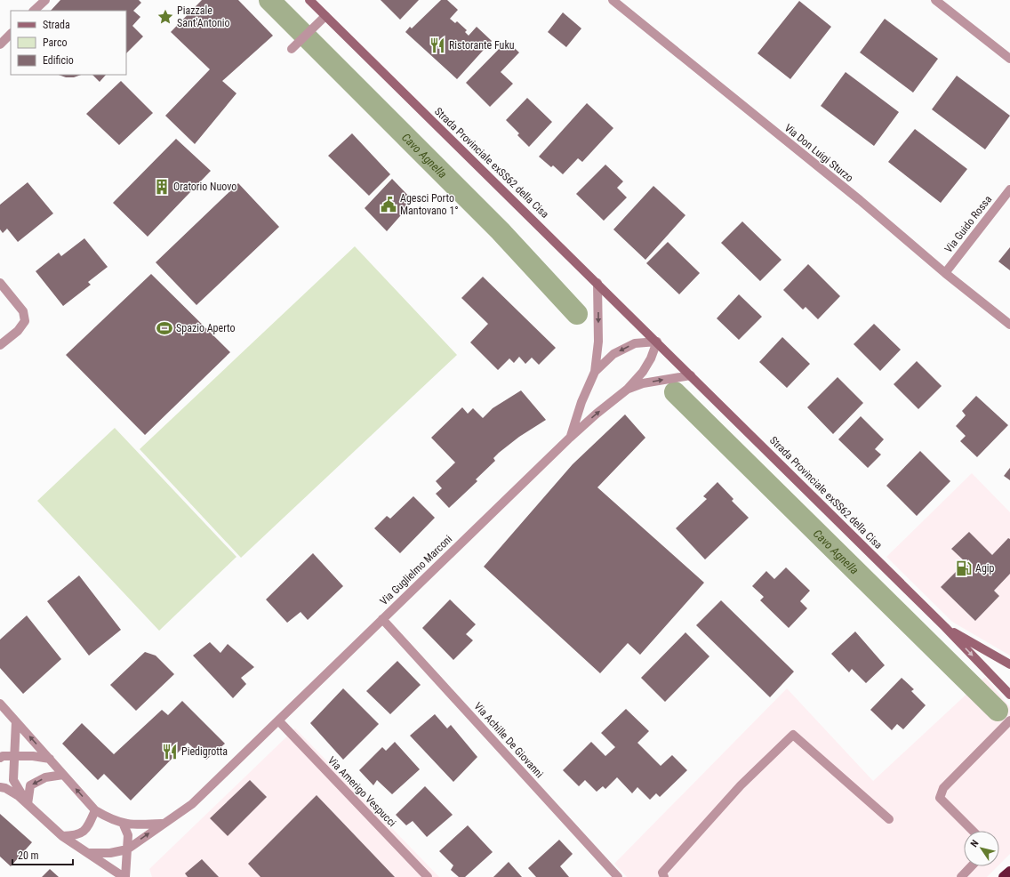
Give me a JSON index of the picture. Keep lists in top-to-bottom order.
{
  "streets": {
    "street": [
      "Via Don Luigi Sturzo",
      "Strada Provinciale exSS62 della Cisa",
      "Via Guido Rossa",
      "Via Guglielmo Marconi",
      "Via Achille De Giovanni",
      "Via Amerigo Vespucci"
    ]
  },
  "crossings": [
    ["Via Don Luigi Sturzo", "Via Guido Rossa"],
    ["Strada Provinciale exSS62 della Cisa", "Via Guglielmo Marconi"],
    ["Via Guglielmo Marconi", "Via Achille De Giovanni"],
    ["Via Guglielmo Marconi", "Via Amerigo Vespucci"]
  ],
  "water": ["Cavo Agnella"],
  "places": {
    "place": ["Piazzale Sant'Antonio"],
    "restaurant": ["Ristorante Fuku", "Piedigrotta"],
    "building": ["Oratorio Nuovo"],
    "public building": ["Agesci Porto Mantovano 1°"],
    "sports": ["Spazio Aperto"],
    "fuel station": ["Agip"]
  },
  "legend": ["Strada", "Parco", "Edificio"],
  "scale_bar": "20 m",
  "north": "top left"
}
